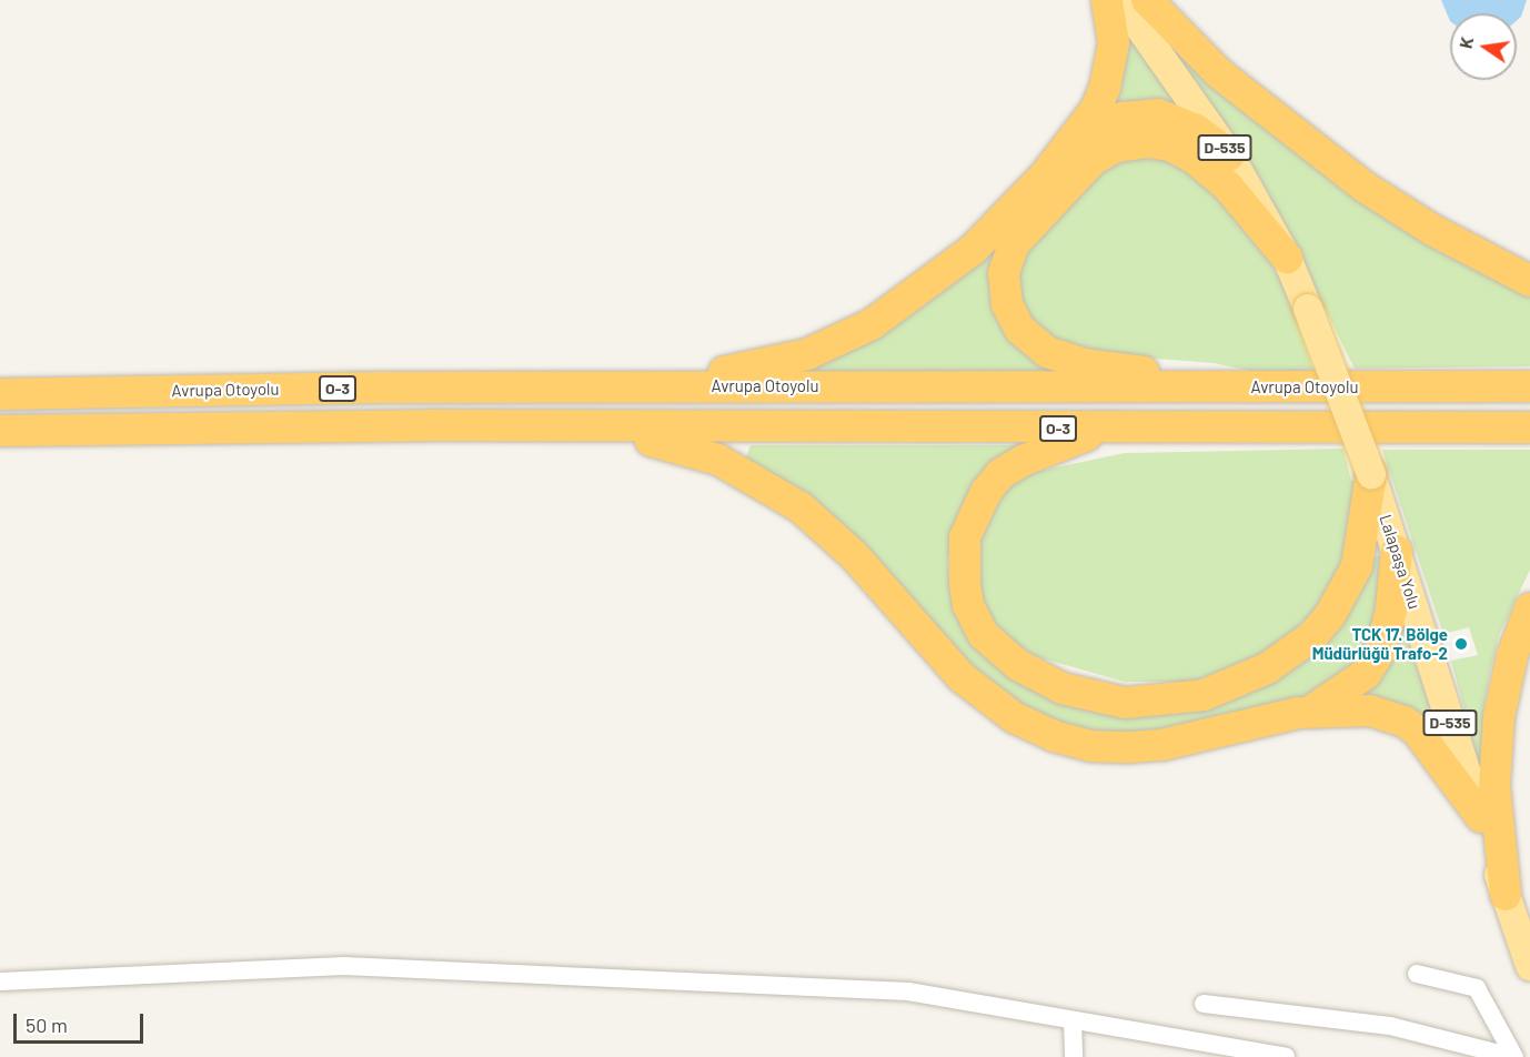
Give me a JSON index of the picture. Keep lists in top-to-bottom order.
{
  "streets": {
    "highway": ["Avrupa Otoyolu", "O-3"],
    "main road": ["D-535", "Lalapaşa Yolu"]
  },
  "crossings": [
    ["D-535", "Lalapaşa Yolu"]
  ],
  "places": ["TCK 17. Bölge Müdürlüğü Trafo-2"],
  "scale_bar": "50 m",
  "north": "left"
}
